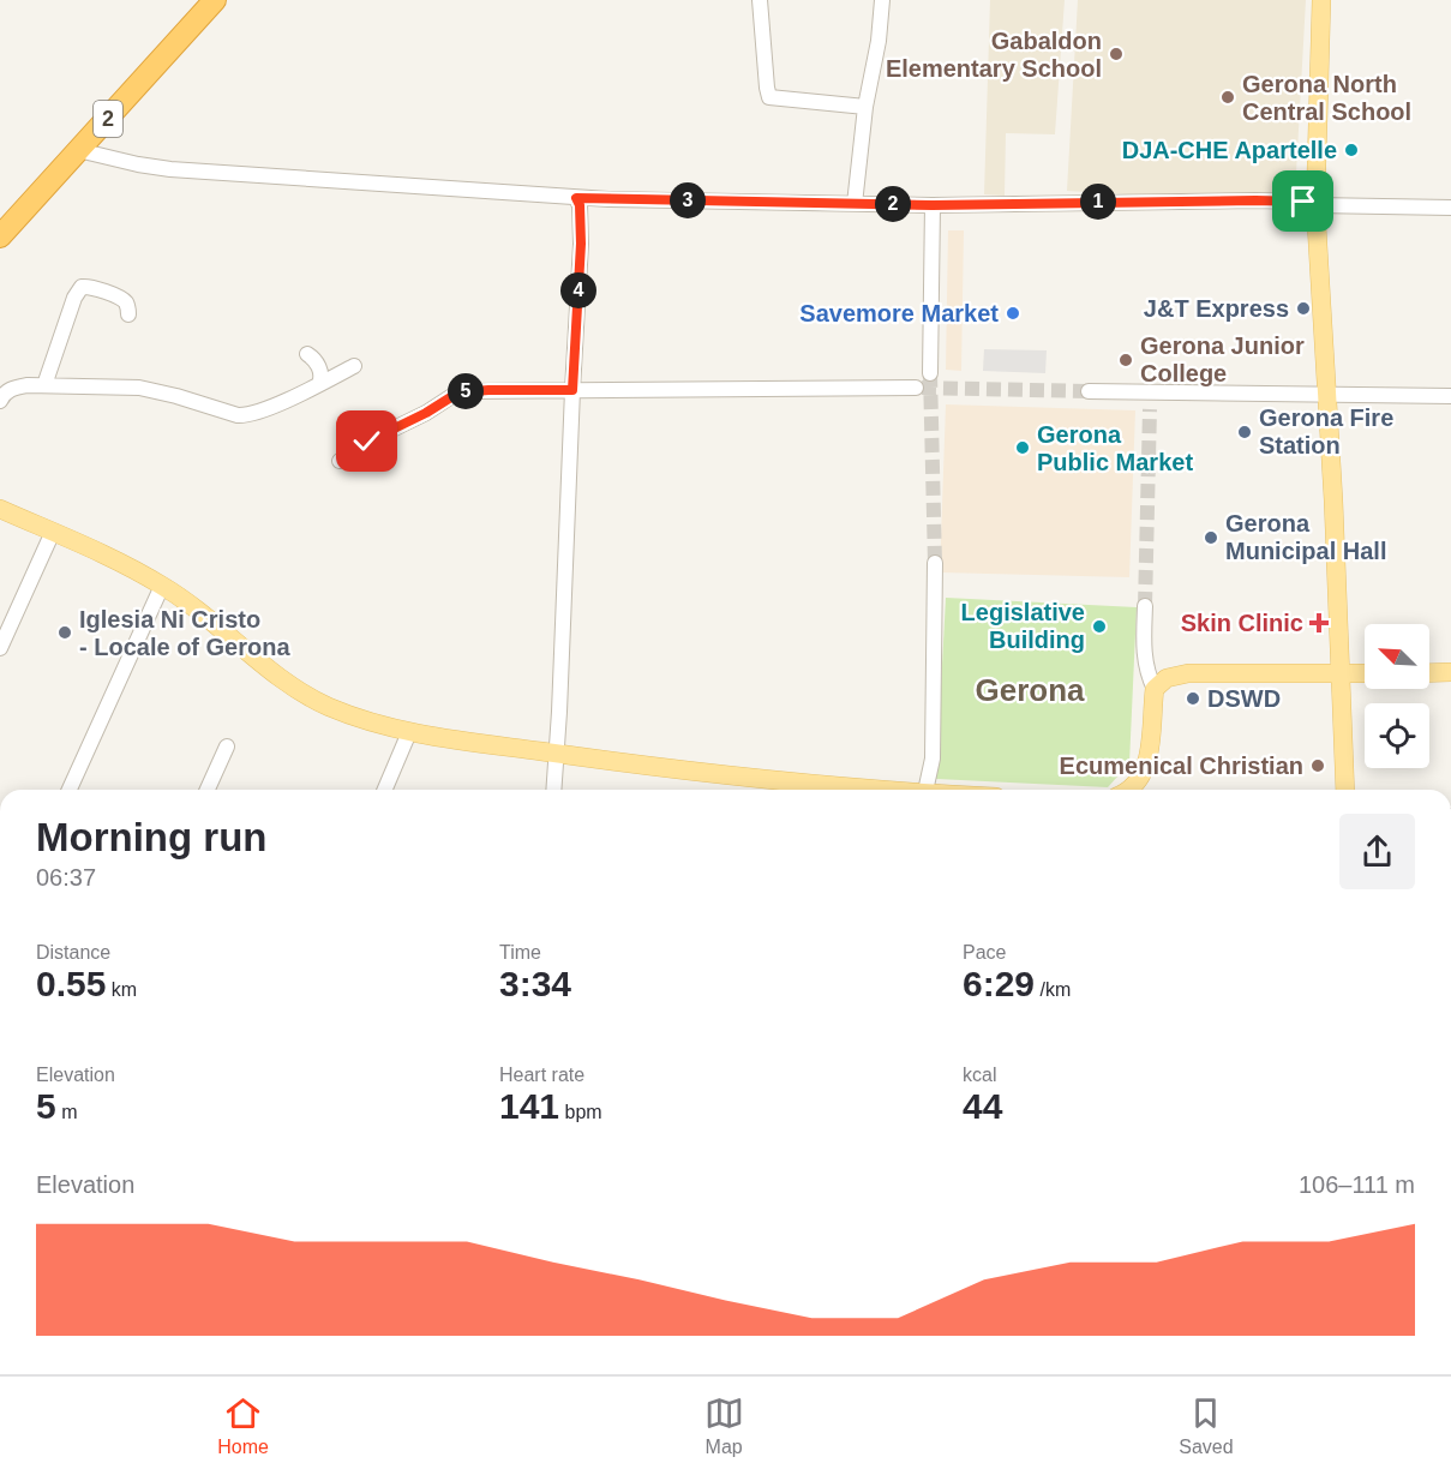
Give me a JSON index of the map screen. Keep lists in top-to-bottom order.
{
  "streets": {
    "highway": ["2"]
  },
  "districts": ["Gerona"],
  "places": {
    "other": [
      "Gabaldon Elementary School",
      "Gerona North Central School",
      "DJA-CHE Apartelle",
      "J&T Express",
      "Savemore Market",
      "Gerona Junior College",
      "Gerona Fire Station",
      "Gerona Public Market",
      "Gerona Municipal Hall",
      "Legislative Building",
      "Iglesia Ni Cristo - Locale of Gerona",
      "DSWD",
      "Ecumenical Christian"
    ],
    "health": ["Skin Clinic"]
  },
  "north": "top left",
  "page": {
    "pins": [
      "3",
      "1",
      "2",
      "4",
      "5"
    ],
    "heading": ["Morning run", "06:37"],
    "stats": [
      ["Distance", "0.55 km"],
      ["Time", "3:34"],
      ["Pace", "6:29 /km"],
      ["Elevation", "5 m"],
      ["Heart rate", "141 bpm"],
      ["kcal", "44"]
    ],
    "chart": ["Elevation", "106–111 m"],
    "tabs": ["Home", "Map", "Saved"]
  }
}
